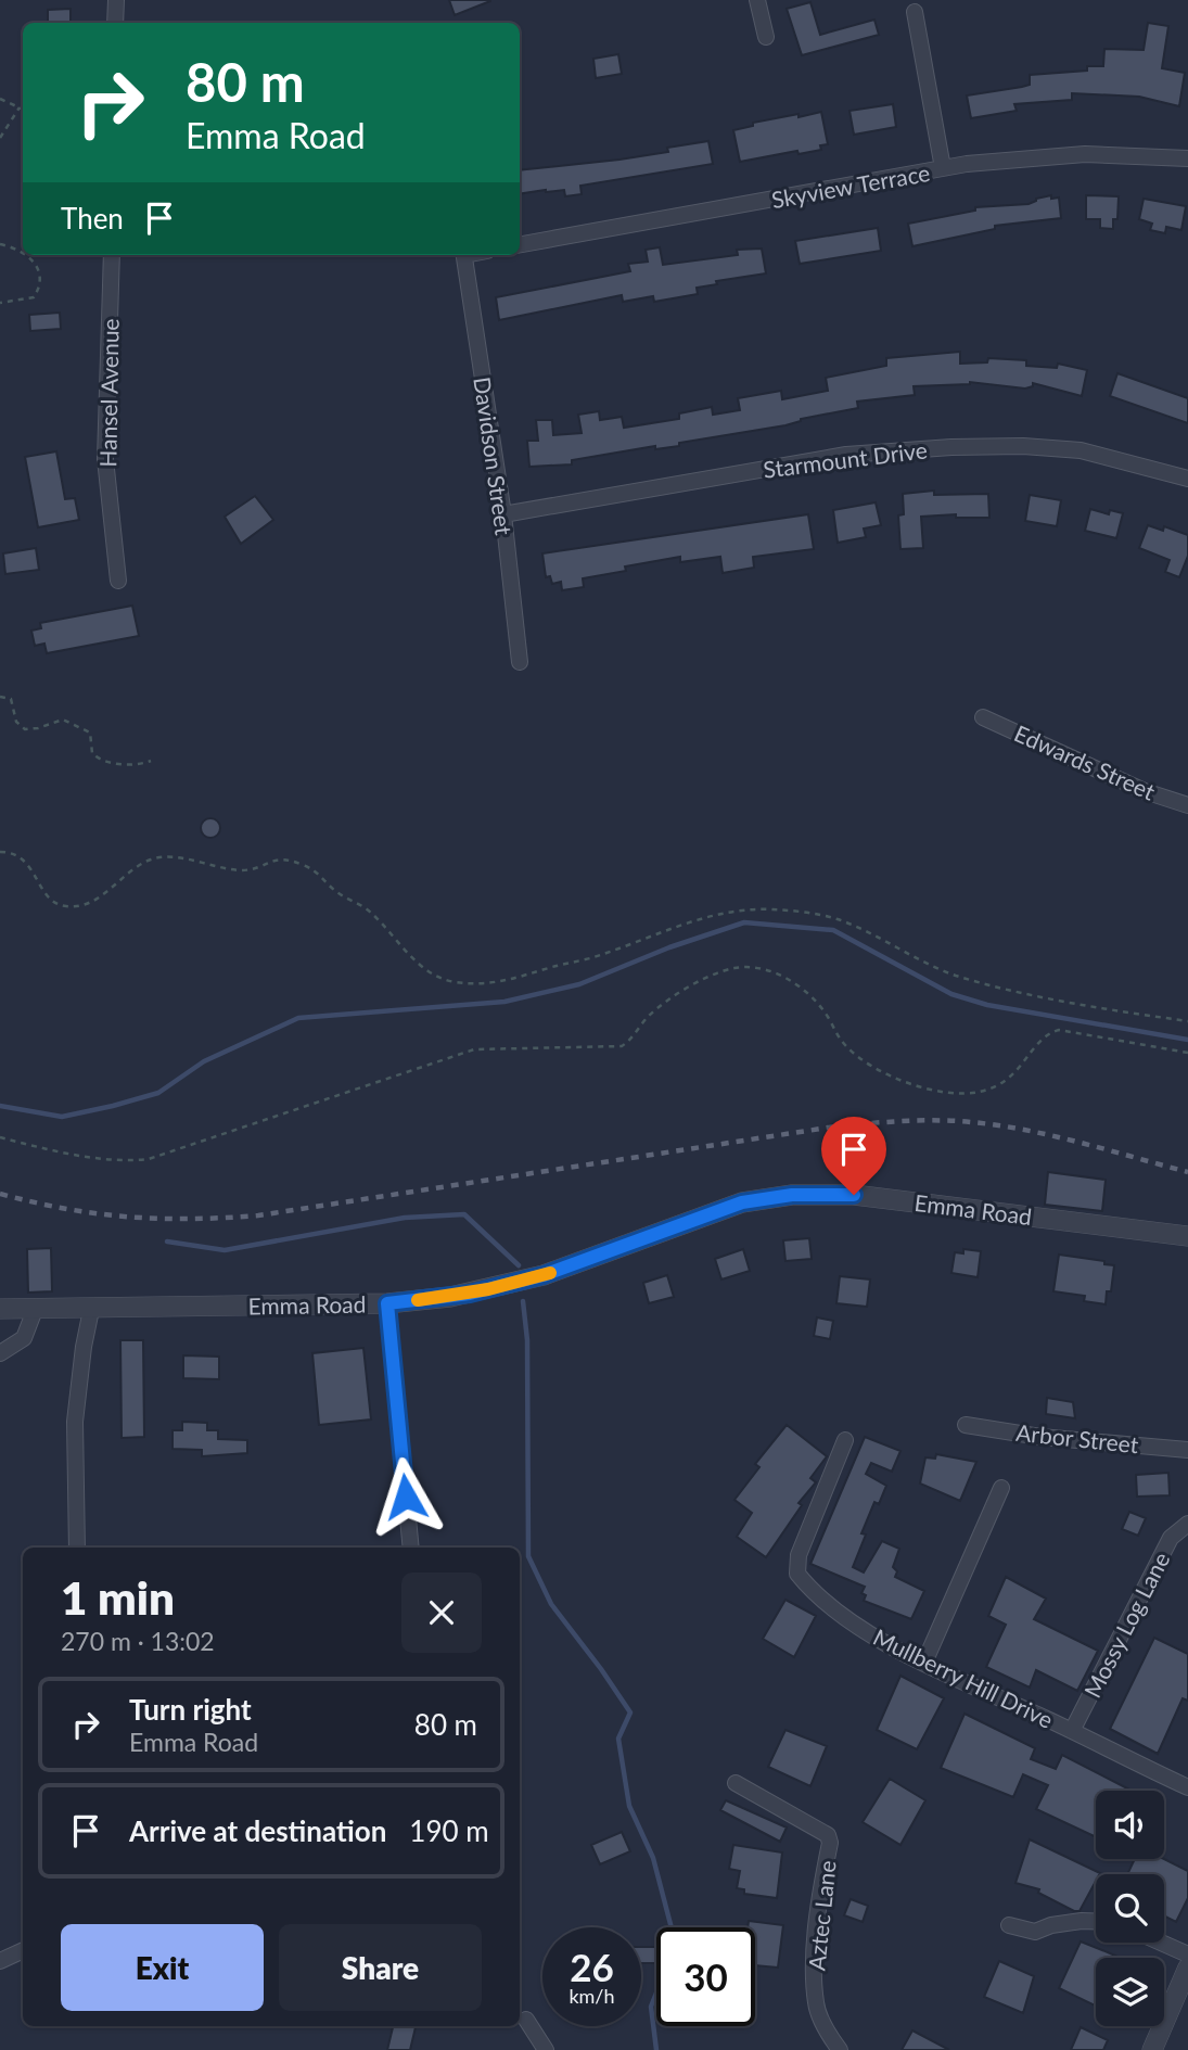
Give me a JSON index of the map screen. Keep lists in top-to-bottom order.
{
  "streets": {
    "street": [
      "Skyview Terrace",
      "Hansel Avenue",
      "Davidson Street",
      "Starmount Drive",
      "Edwards Street",
      "Emma Road",
      "Arbor Street",
      "Mossy Log Lane",
      "Mullberry Hill Drive",
      "Aztec Lane"
    ]
  },
  "crossings": [
    ["Davidson Street", "Starmount Drive"],
    ["Mossy Log Lane", "Mullberry Hill Drive"]
  ],
  "page": {
    "turn": ["80 m", "Emma Road"],
    "then": "Then",
    "heading": ["1 min", "270 m · 13:02"],
    "list": [
      {
        "name": "Turn right",
        "note": "Emma Road",
        "value": "80 m"
      },
      {
        "name": "Arrive at destination",
        "value": "190 m"
      }
    ],
    "buttons": ["Exit", "Share"],
    "speed": "26 km/h",
    "limit": "30"
  }
}
